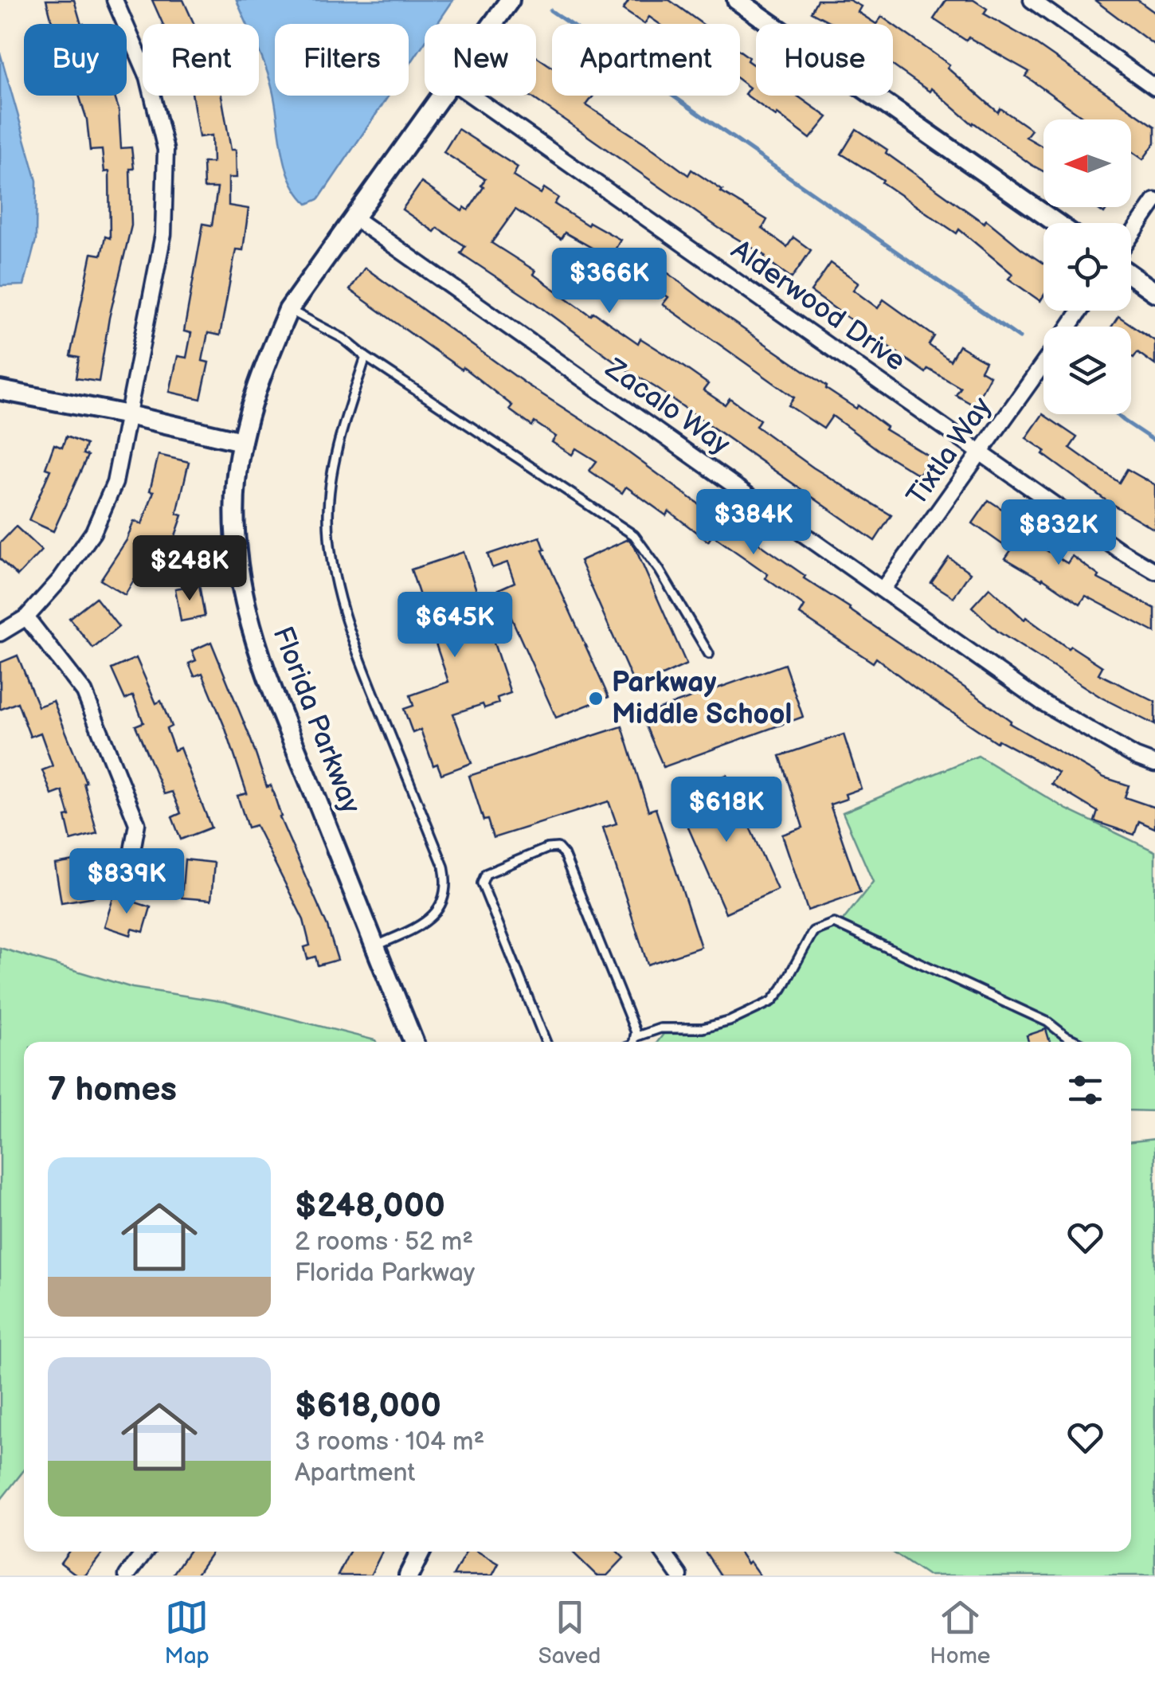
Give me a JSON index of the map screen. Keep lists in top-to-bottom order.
{
  "streets": {
    "street": [
      "Alderwood Drive",
      "Zacalo Way",
      "Tixtla Way",
      "Florida Parkway"
    ]
  },
  "crossings": [
    ["Alderwood Drive", "Tixtla Way"],
    ["Zacalo Way", "Tixtla Way"],
    ["Zacalo Way", "Florida Parkway"]
  ],
  "places": ["Parkway Middle School"],
  "north": "left",
  "page": {
    "chip": [
      "Buy",
      "Rent",
      "Filters",
      "New",
      "Apartment",
      "House"
    ],
    "price": [
      "$366K",
      "$384K",
      "$832K",
      "$248K",
      "$645K",
      "$618K",
      "$839K"
    ],
    "heading": "7 homes",
    "list": [
      {
        "name": "$248,000",
        "note": "2 rooms · 52 m² · Florida Parkway"
      },
      {
        "name": "$618,000",
        "note": "3 rooms · 104 m² · Apartment"
      }
    ],
    "tabs": ["Map", "Saved", "Home"]
  }
}
